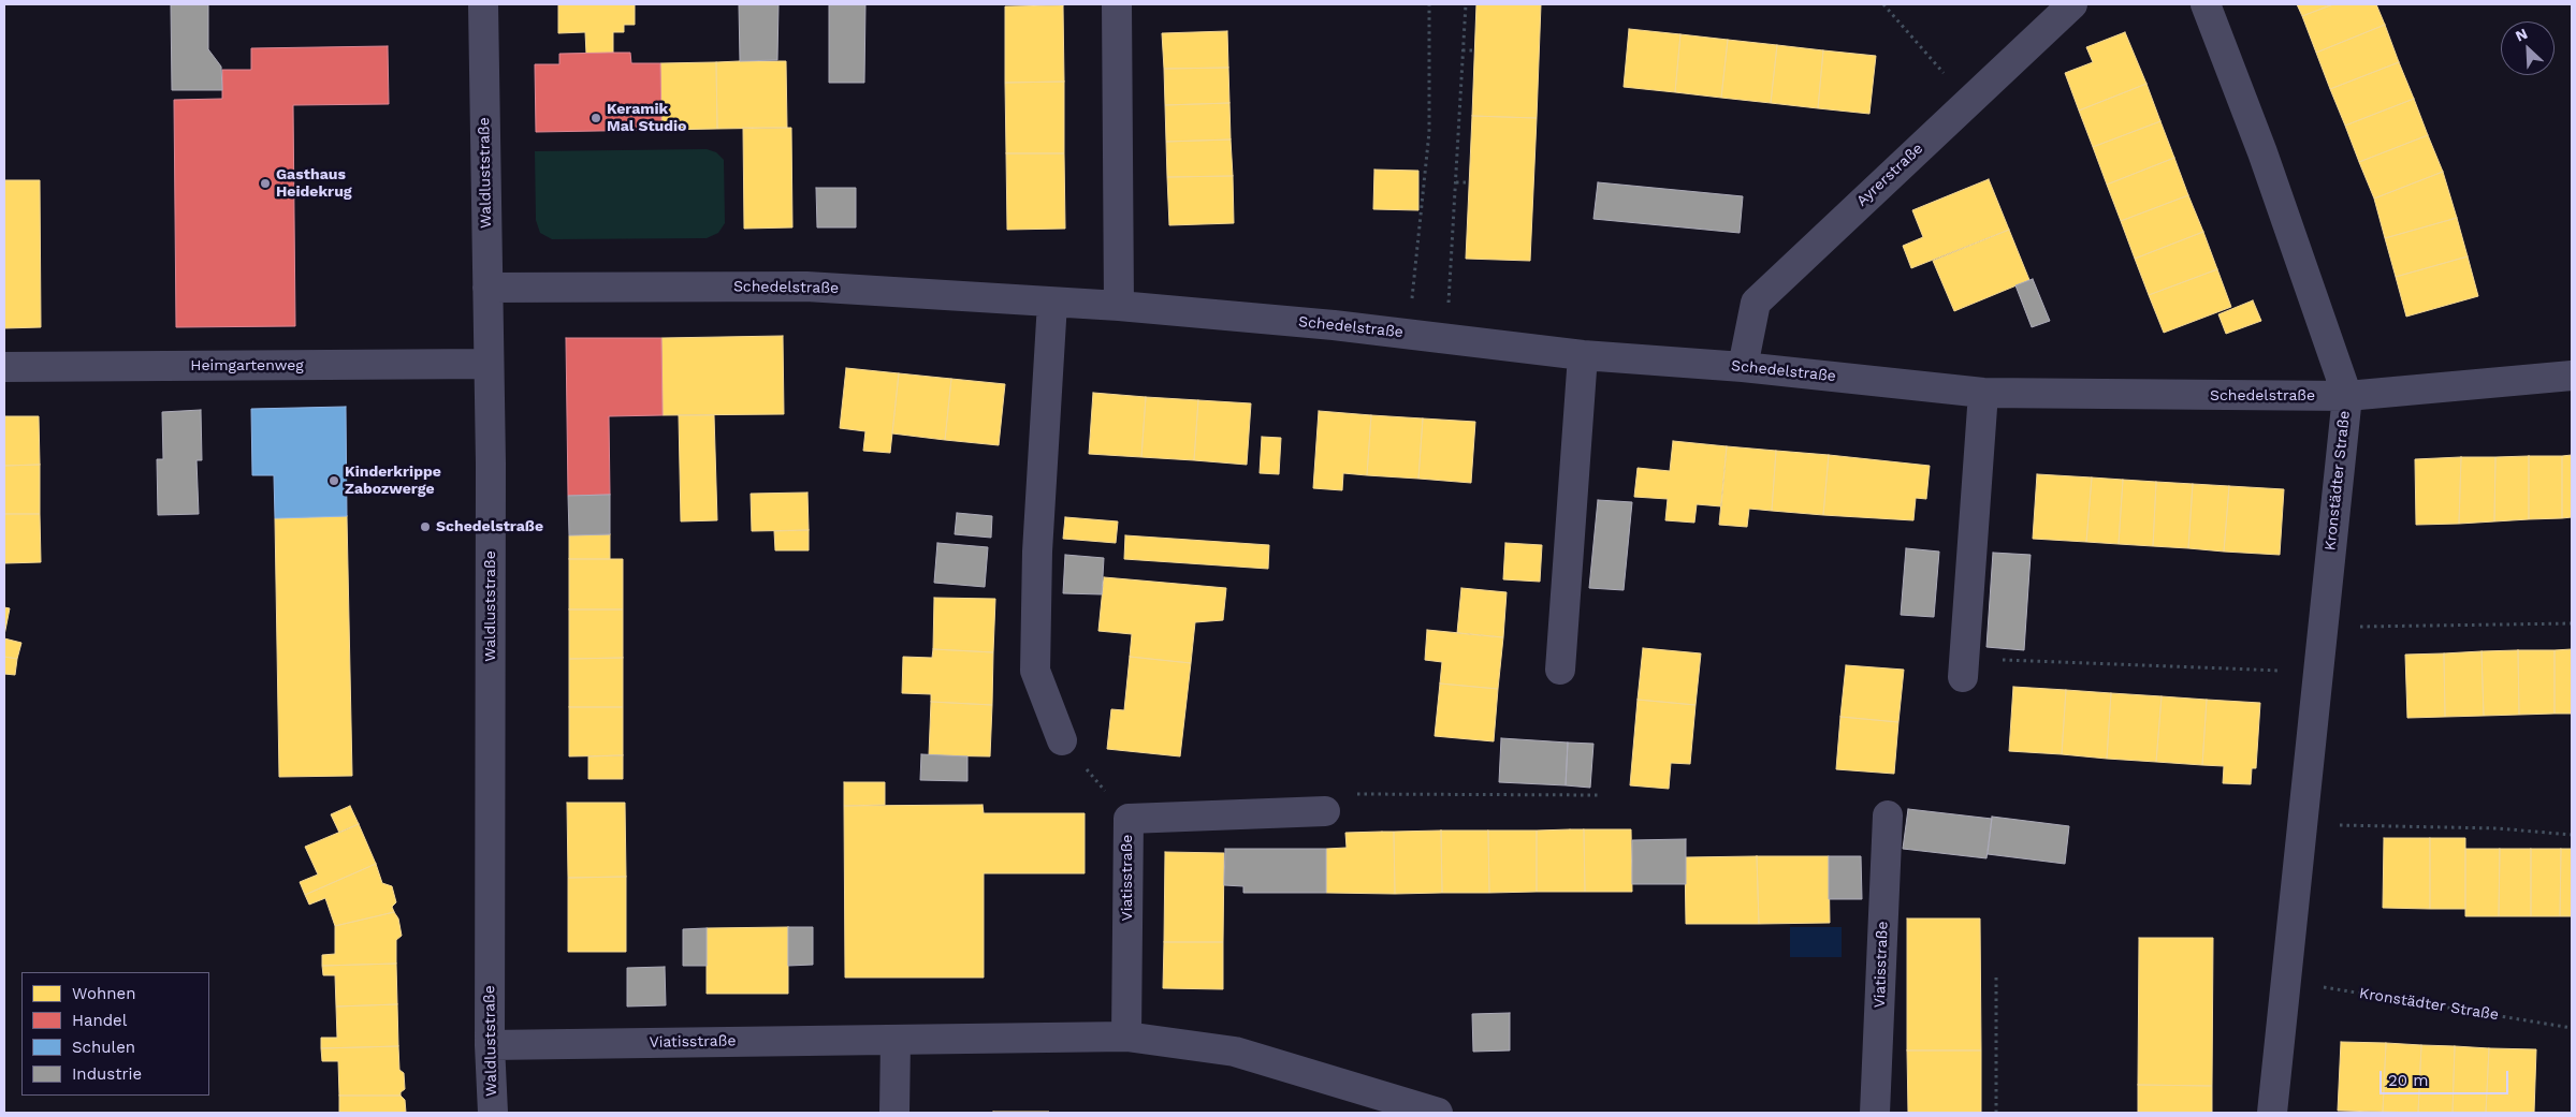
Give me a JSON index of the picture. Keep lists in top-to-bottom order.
{
  "streets": {
    "street": [
      "Waldluststraße",
      "Ayrerstraße",
      "Schedelstraße",
      "Heimgartenweg",
      "Kronstädter Straße",
      "Viatisstraße"
    ]
  },
  "crossings": [
    ["Waldluststraße", "Schedelstraße"],
    ["Waldluststraße", "Heimgartenweg"],
    ["Waldluststraße", "Viatisstraße"],
    ["Ayrerstraße", "Schedelstraße"],
    ["Schedelstraße", "Kronstädter Straße"]
  ],
  "places": [
    "Keramik Mal Studio",
    "Gasthaus Heidekrug",
    "Kinderkrippe Zabozwerge",
    "Schedelstraße"
  ],
  "legend": [
    "Wohnen",
    "Handel",
    "Schulen",
    "Industrie"
  ],
  "scale_bar": "20 m",
  "north": "top left"
}
